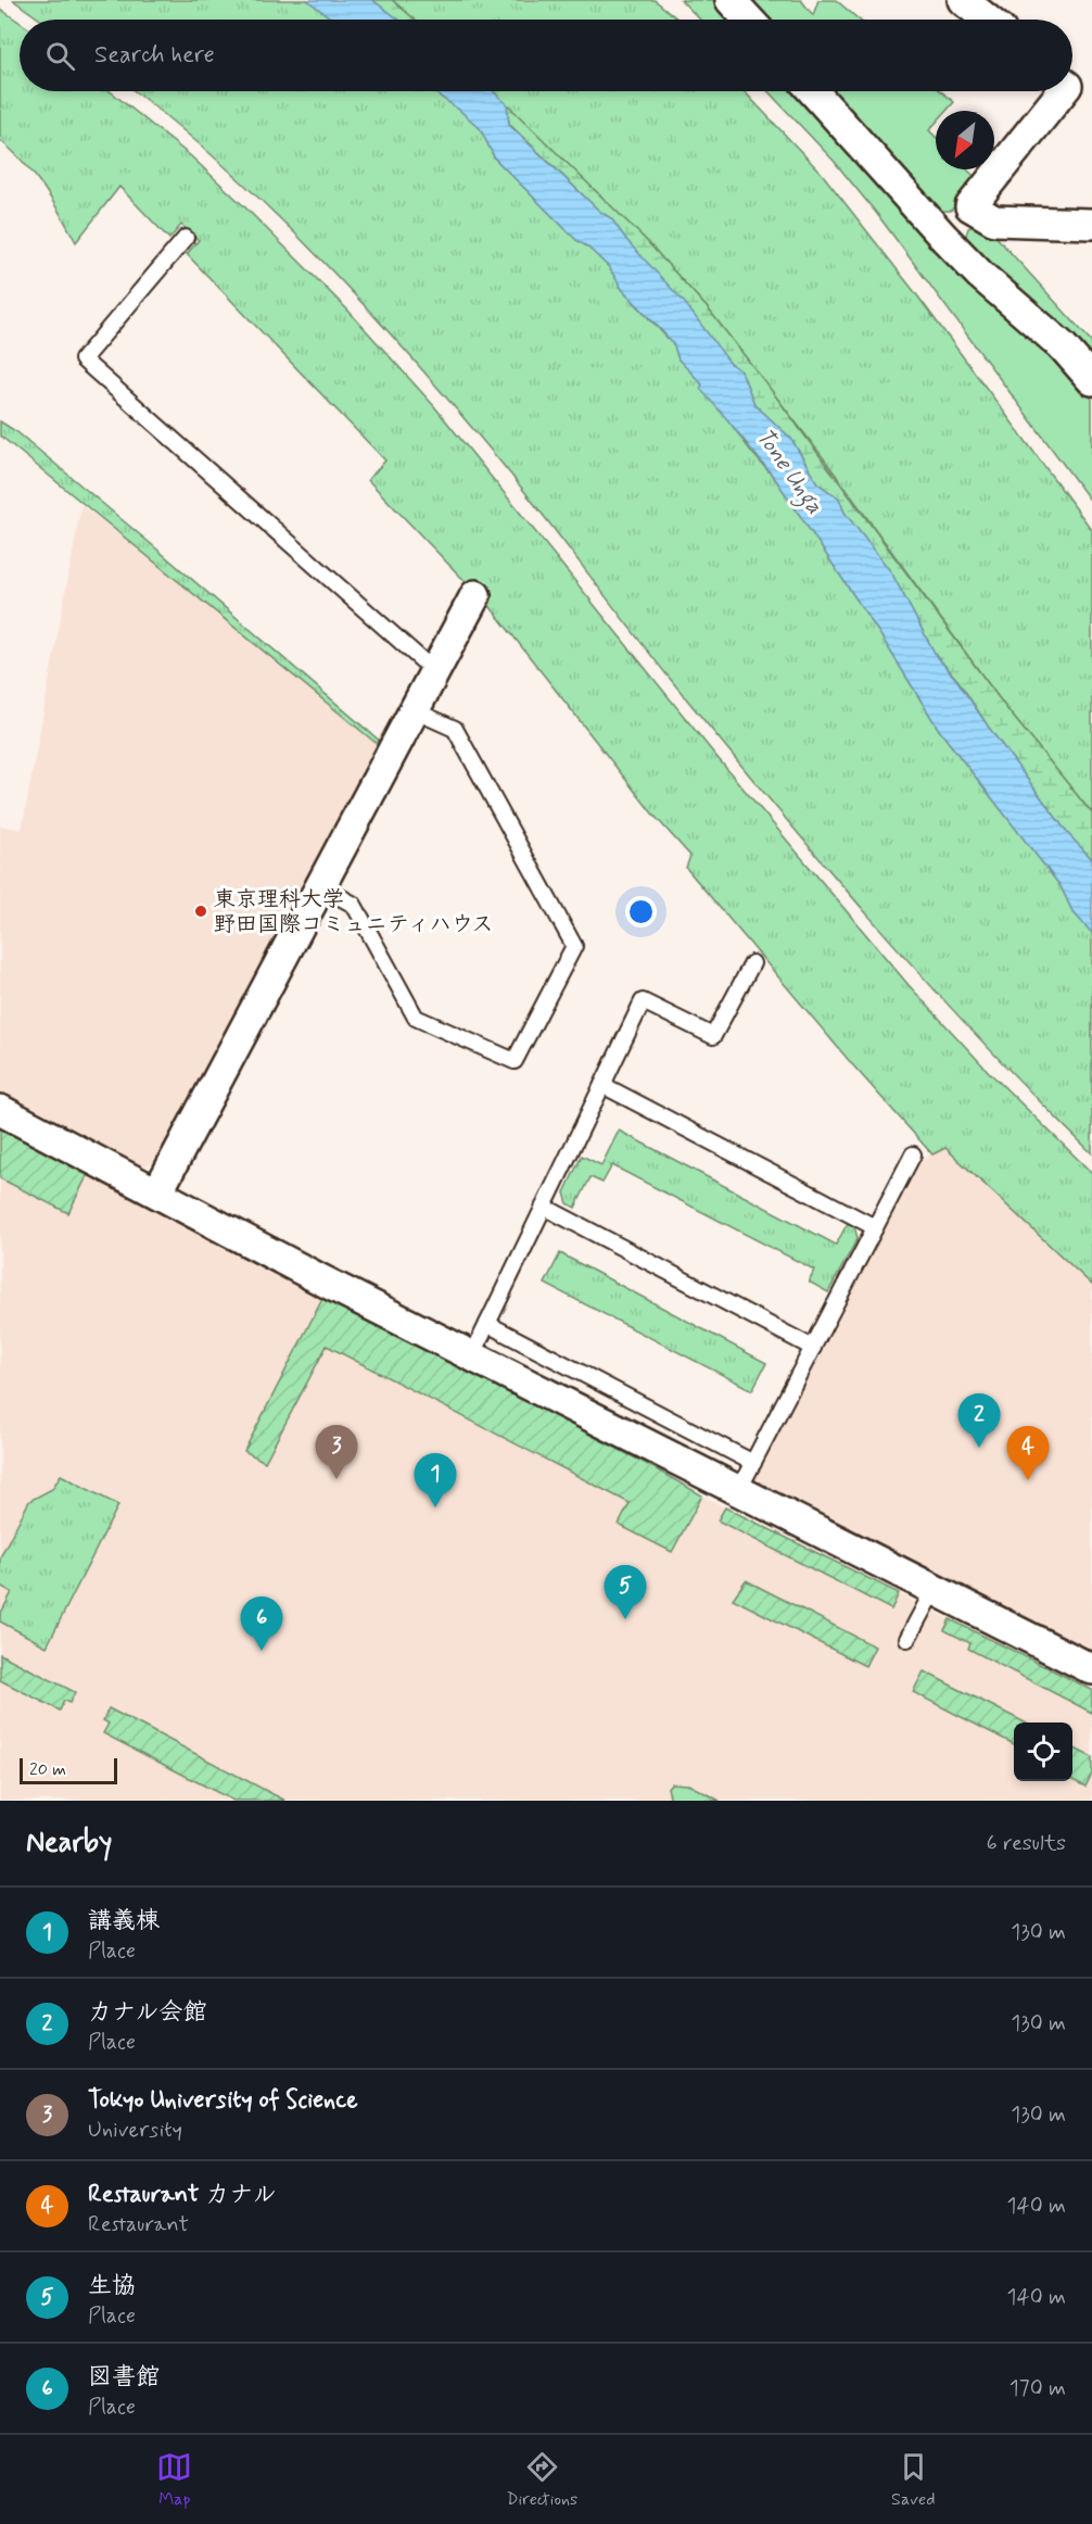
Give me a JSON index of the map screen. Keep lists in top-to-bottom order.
{
  "water": ["Tone Unga"],
  "places": ["東京理科大学 野田国際コミュニティハウス"],
  "scale_bar": "20 m",
  "north": "bottom left",
  "page": {
    "search": "Search here",
    "pins": [
      "2",
      "3",
      "4",
      "1",
      "5",
      "6"
    ],
    "scale": "20 m",
    "heading": ["Nearby", "6 results"],
    "list": [
      {
        "mark": "1",
        "name": "講義棟",
        "note": "Place",
        "value": "130 m"
      },
      {
        "mark": "2",
        "name": "カナル会館",
        "note": "Place",
        "value": "130 m"
      },
      {
        "mark": "3",
        "name": "Tokyo University of Science",
        "note": "University",
        "value": "130 m"
      },
      {
        "mark": "4",
        "name": "Restaurant カナル",
        "note": "Restaurant",
        "value": "140 m"
      },
      {
        "mark": "5",
        "name": "生協",
        "note": "Place",
        "value": "140 m"
      },
      {
        "mark": "6",
        "name": "図書館",
        "note": "Place",
        "value": "170 m"
      }
    ],
    "nav": ["Map", "Directions", "Saved"]
  }
}
